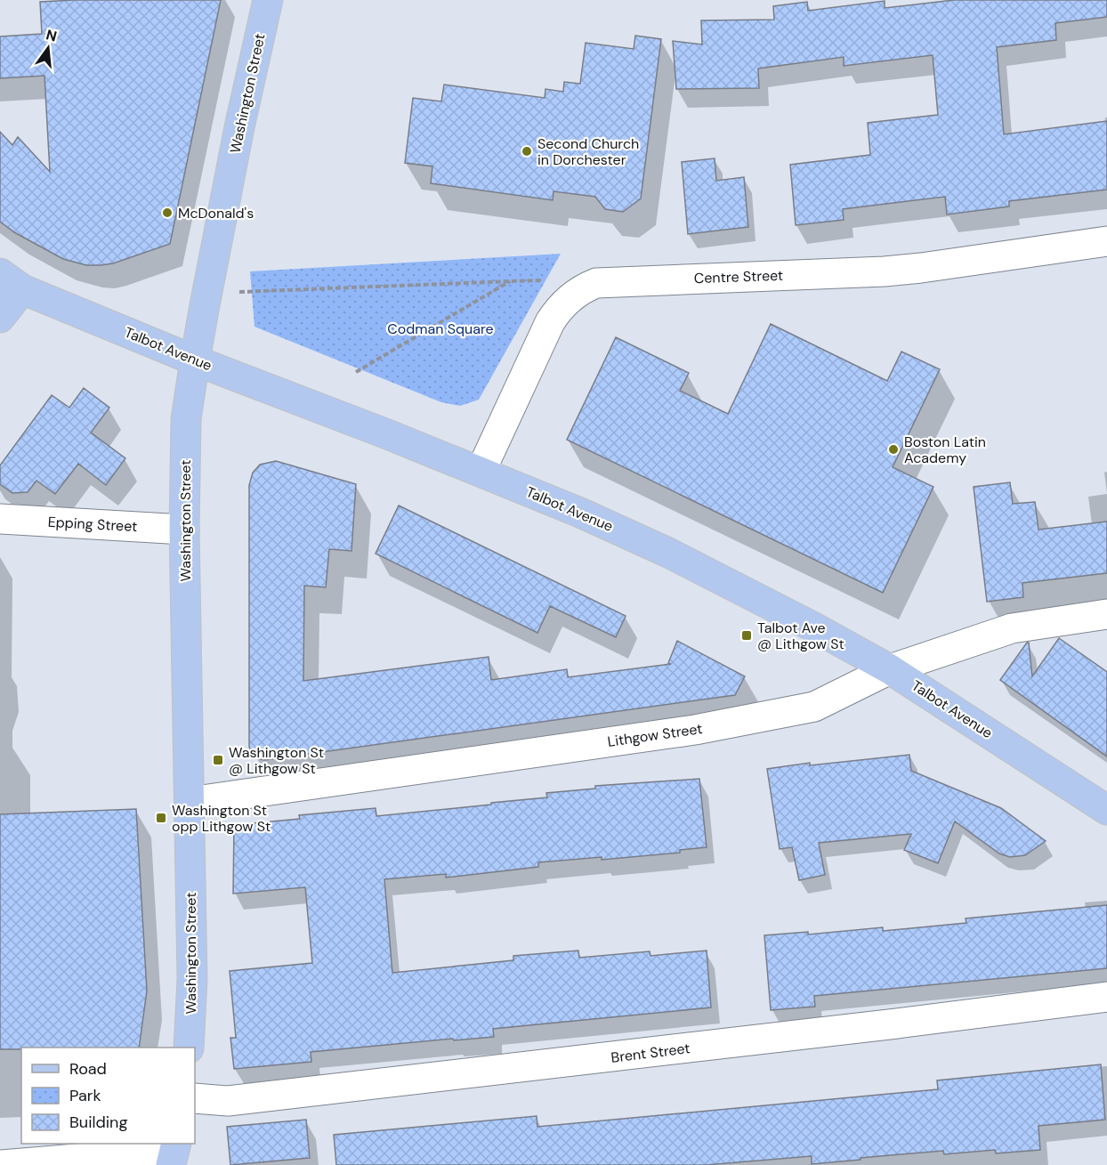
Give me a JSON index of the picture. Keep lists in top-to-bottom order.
{
  "streets": {
    "main road": ["Washington Street", "Talbot Avenue"],
    "street": [
      "Centre Street",
      "Epping Street",
      "Lithgow Street",
      "Brent Street"
    ]
  },
  "crossings": [
    ["Washington Street", "Talbot Avenue"],
    ["Washington Street", "Epping Street"],
    ["Washington Street", "Lithgow Street"],
    ["Centre Street", "Talbot Avenue"],
    ["Talbot Avenue", "Lithgow Street"]
  ],
  "parks": ["Codman Square"],
  "places": {
    "other": ["Second Church in Dorchester", "McDonald's", "Boston Latin Academy"],
    "transit": ["Talbot Ave @ Lithgow St", "Washington St @ Lithgow St", "Washington St opp Lithgow St"]
  },
  "legend": ["Road", "Park", "Building"],
  "north": "top"
}
